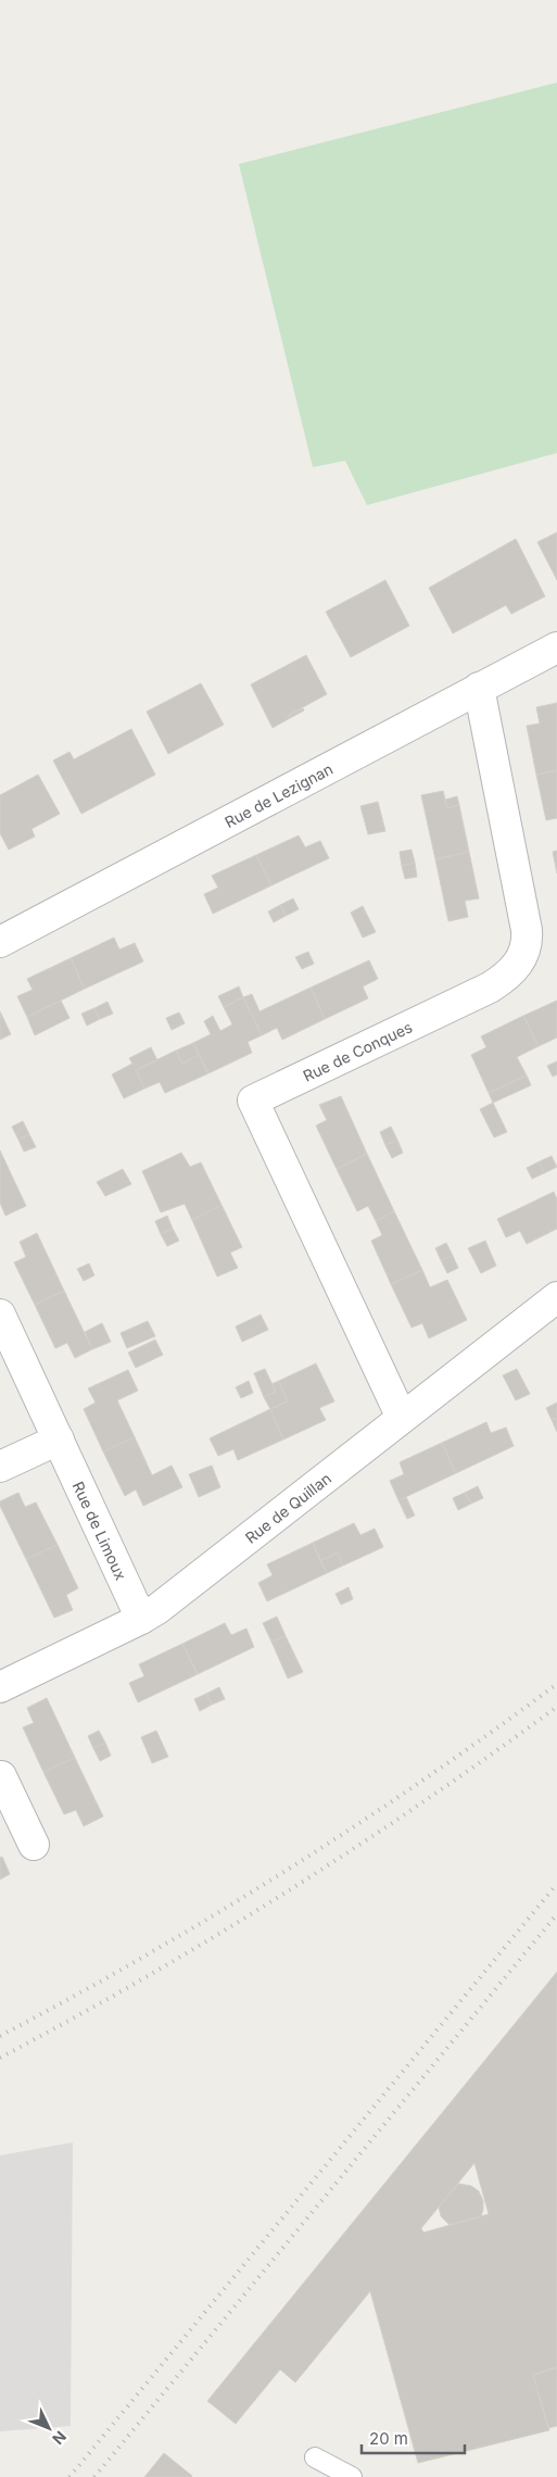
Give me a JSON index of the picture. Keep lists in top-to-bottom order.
{
  "streets": {
    "street": [
      "Rue de Lezignan",
      "Rue de Conques",
      "Rue de Quillan",
      "Rue de Limoux"
    ]
  },
  "crossings": [
    ["Rue de Lezignan", "Rue de Conques"],
    ["Rue de Conques", "Rue de Quillan"],
    ["Rue de Quillan", "Rue de Limoux"]
  ],
  "scale_bar": "20 m",
  "north": "bottom right"
}
